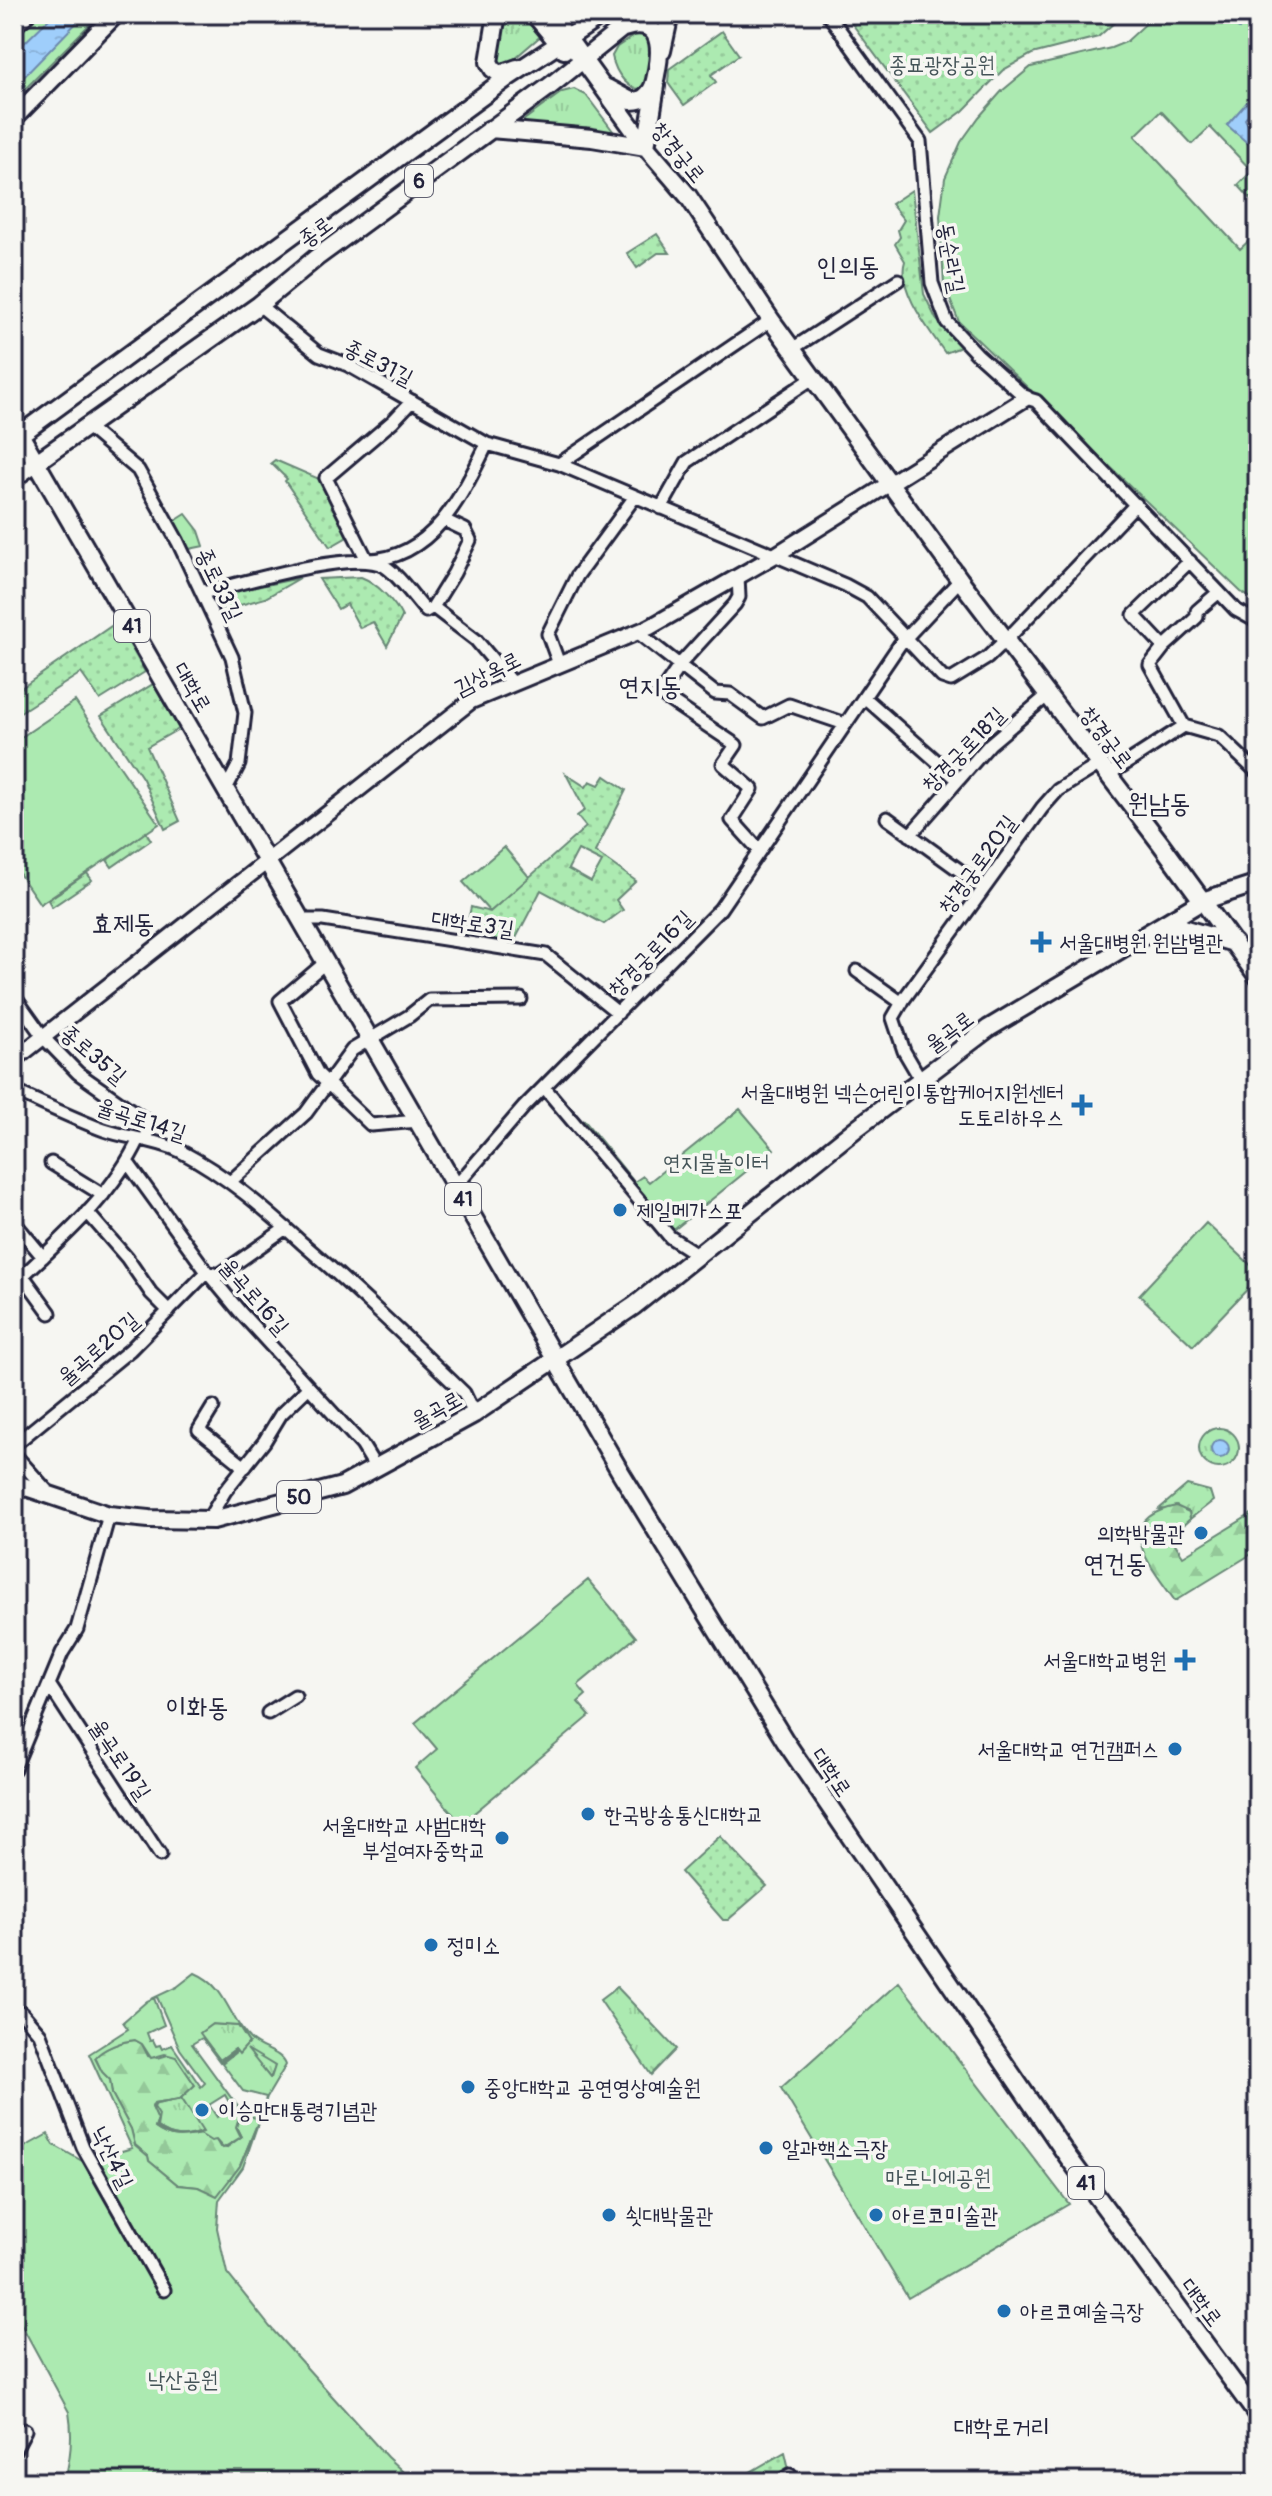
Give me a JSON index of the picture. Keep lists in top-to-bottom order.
{
  "streets": {
    "main road": [
      "창경궁로",
      "6",
      "종로",
      "41",
      "대학로",
      "율곡로",
      "50"
    ],
    "street": [
      "동순라길",
      "종로31길",
      "종로33길",
      "김상옥로",
      "창경궁로18길",
      "창경궁로20길",
      "대학로3길",
      "창경궁로16길",
      "종로35길",
      "율곡로14길",
      "율곡로16길",
      "율곡로20길",
      "율곡로19길",
      "낙산4길"
    ]
  },
  "crossings": [
    ["창경궁로", "종로"],
    ["창경궁로", "김상옥로"],
    ["창경궁로", "창경궁로18길"],
    ["창경궁로", "창경궁로20길"],
    ["창경궁로", "창경궁로16길"],
    ["창경궁로", "율곡로"],
    ["종로", "종로31길"],
    ["종로", "종로33길"],
    ["종로", "대학로"],
    ["종로31길", "김상옥로"],
    ["종로33길", "대학로"],
    ["김상옥로", "대학로"],
    ["김상옥로", "종로35길"],
    ["대학로", "대학로3길"],
    ["대학로", "창경궁로16길"],
    ["대학로", "율곡로"],
    ["대학로3길", "창경궁로16길"],
    ["율곡로", "율곡로14길"],
    ["율곡로", "율곡로16길"],
    ["종로35길", "율곡로14길"],
    ["율곡로16길", "율곡로20길"]
  ],
  "districts": [
    "인의동",
    "연지동",
    "원남동",
    "효제동",
    "연건동",
    "이화동",
    "대학로거리"
  ],
  "parks": [
    "종묘광장공원",
    "연지물놀이터",
    "마로니에공원",
    "낙산공원"
  ],
  "places": {
    "health": ["서울대병원 원남별관", "서울대병원 넥슨어린이통합케어지원센터 도토리하우스", "서울대학교병원"],
    "other": [
      "제일메가스포",
      "의학박물관",
      "서울대학교 연건캠퍼스",
      "한국방송통신대학교",
      "서울대학교 사범대학 부설여자중학교",
      "정미소",
      "중앙대학교 공연영상예술원",
      "이승만대통령기념관",
      "알과핵소극장",
      "쇳대박물관",
      "아르코미술관",
      "아르코예술극장"
    ]
  }
}
